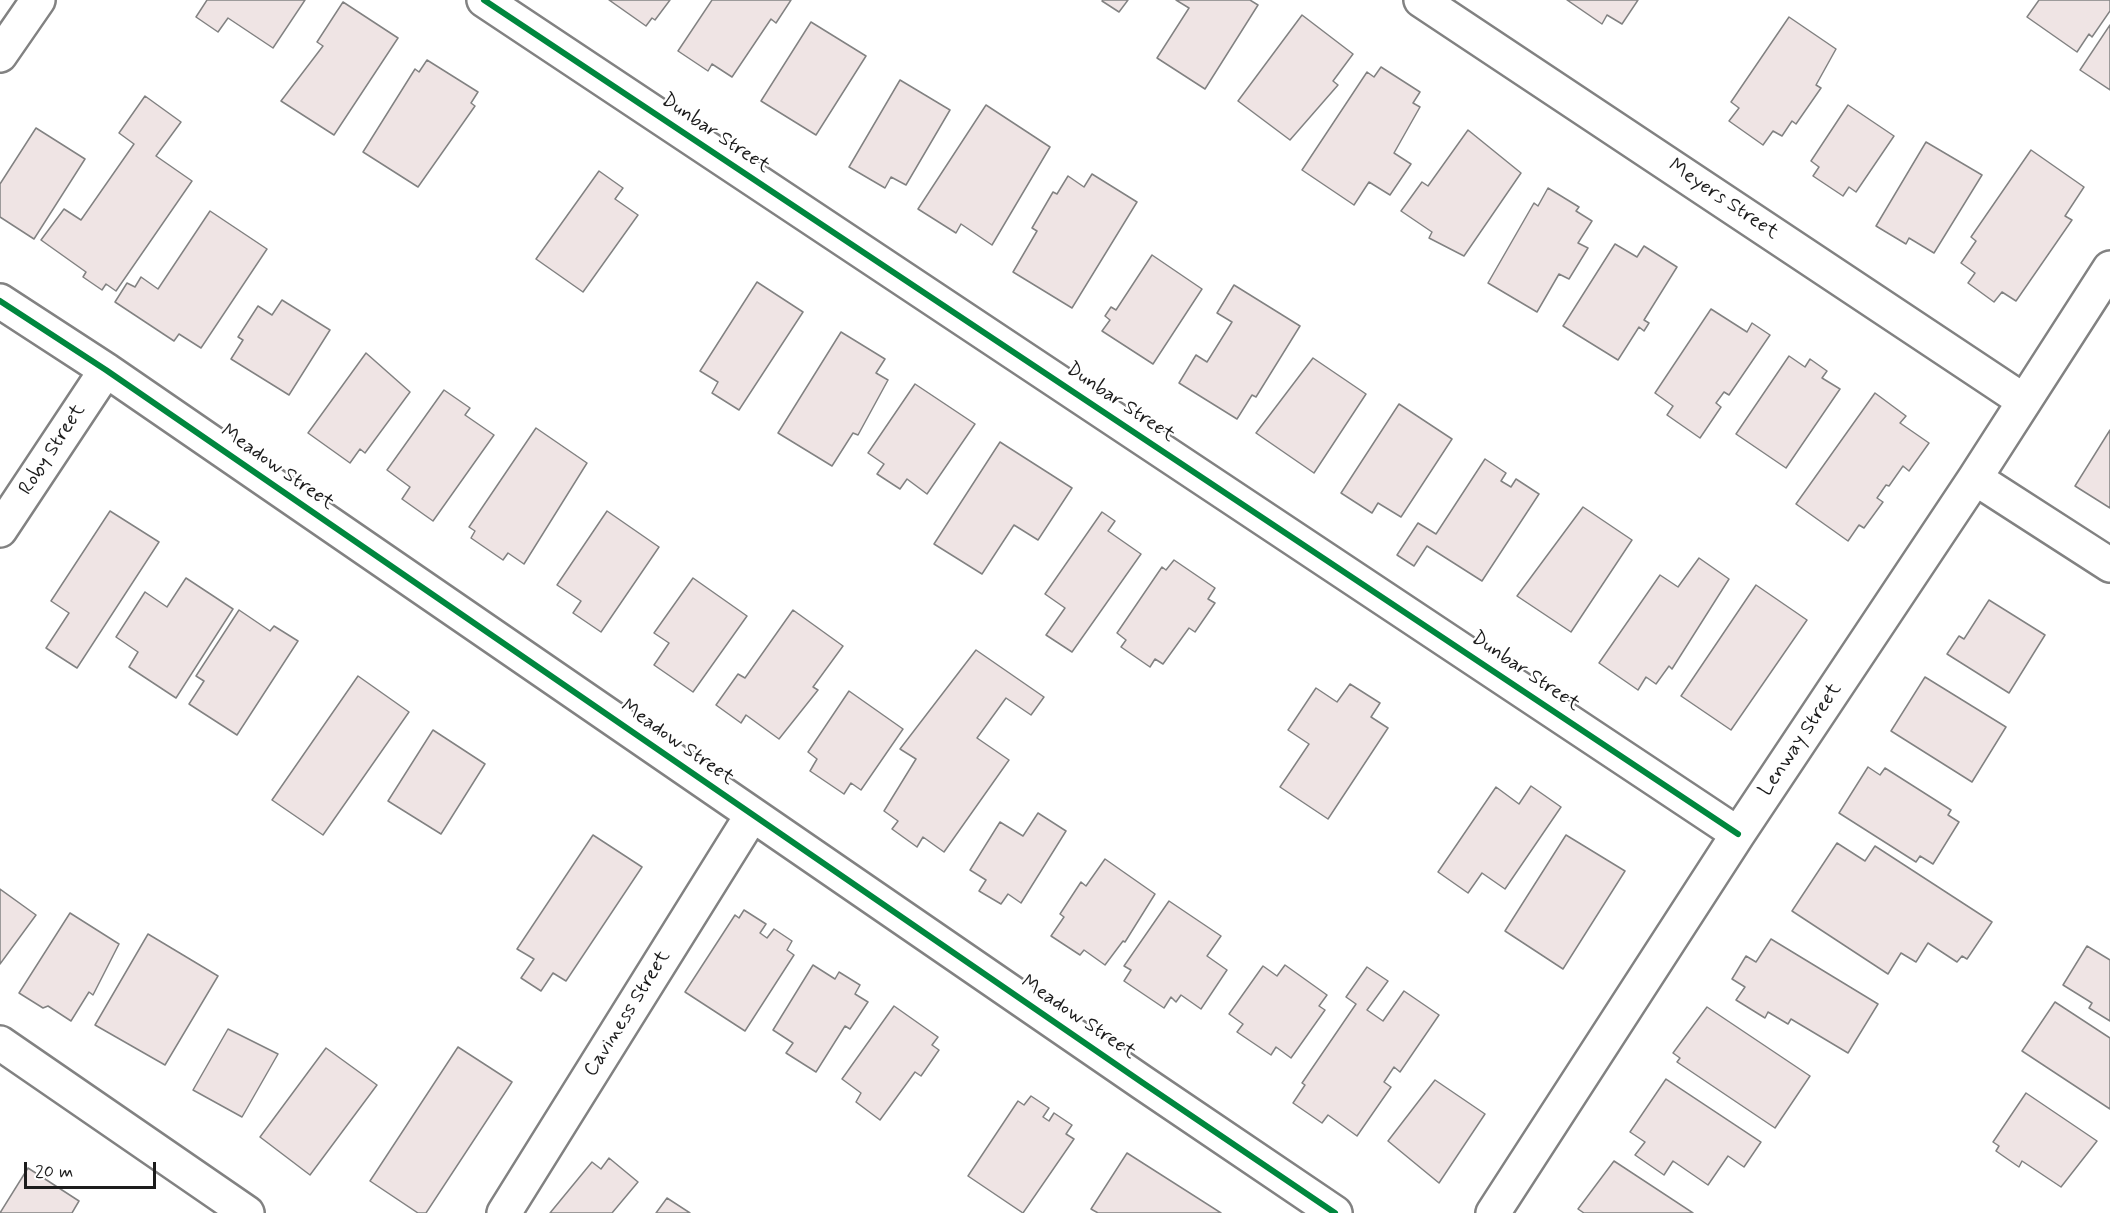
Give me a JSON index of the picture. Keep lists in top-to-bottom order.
{
  "streets": {
    "street": [
      "Dunbar Street",
      "Meyers Street",
      "Roby Street",
      "Meadow Street",
      "Lenway Street",
      "Caviness Street"
    ]
  },
  "crossings": [
    ["Dunbar Street", "Lenway Street"],
    ["Meyers Street", "Lenway Street"],
    ["Roby Street", "Meadow Street"],
    ["Meadow Street", "Caviness Street"]
  ],
  "scale_bar": "20 m"
}
